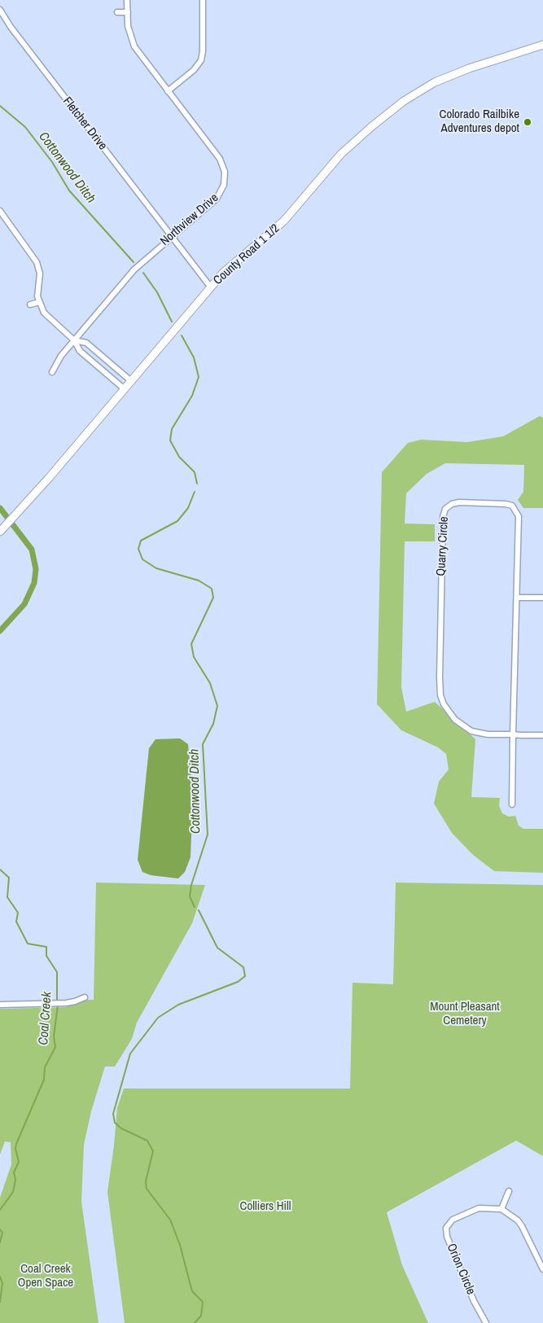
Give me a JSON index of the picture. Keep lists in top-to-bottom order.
{
  "streets": {
    "street": [
      "Fletcher Drive",
      "Northview Drive",
      "County Road 1 1/2",
      "Quarry Circle",
      "Orion Circle"
    ]
  },
  "crossings": [
    ["Fletcher Drive", "Northview Drive"],
    ["Fletcher Drive", "County Road 1 1/2"]
  ],
  "water": ["Cottonwood Ditch", "Coal Creek"],
  "parks": ["Mount Pleasant Cemetery", "Colliers Hill", "Coal Creek Open Space"],
  "places": ["Colorado Railbike Adventures depot"]
}
